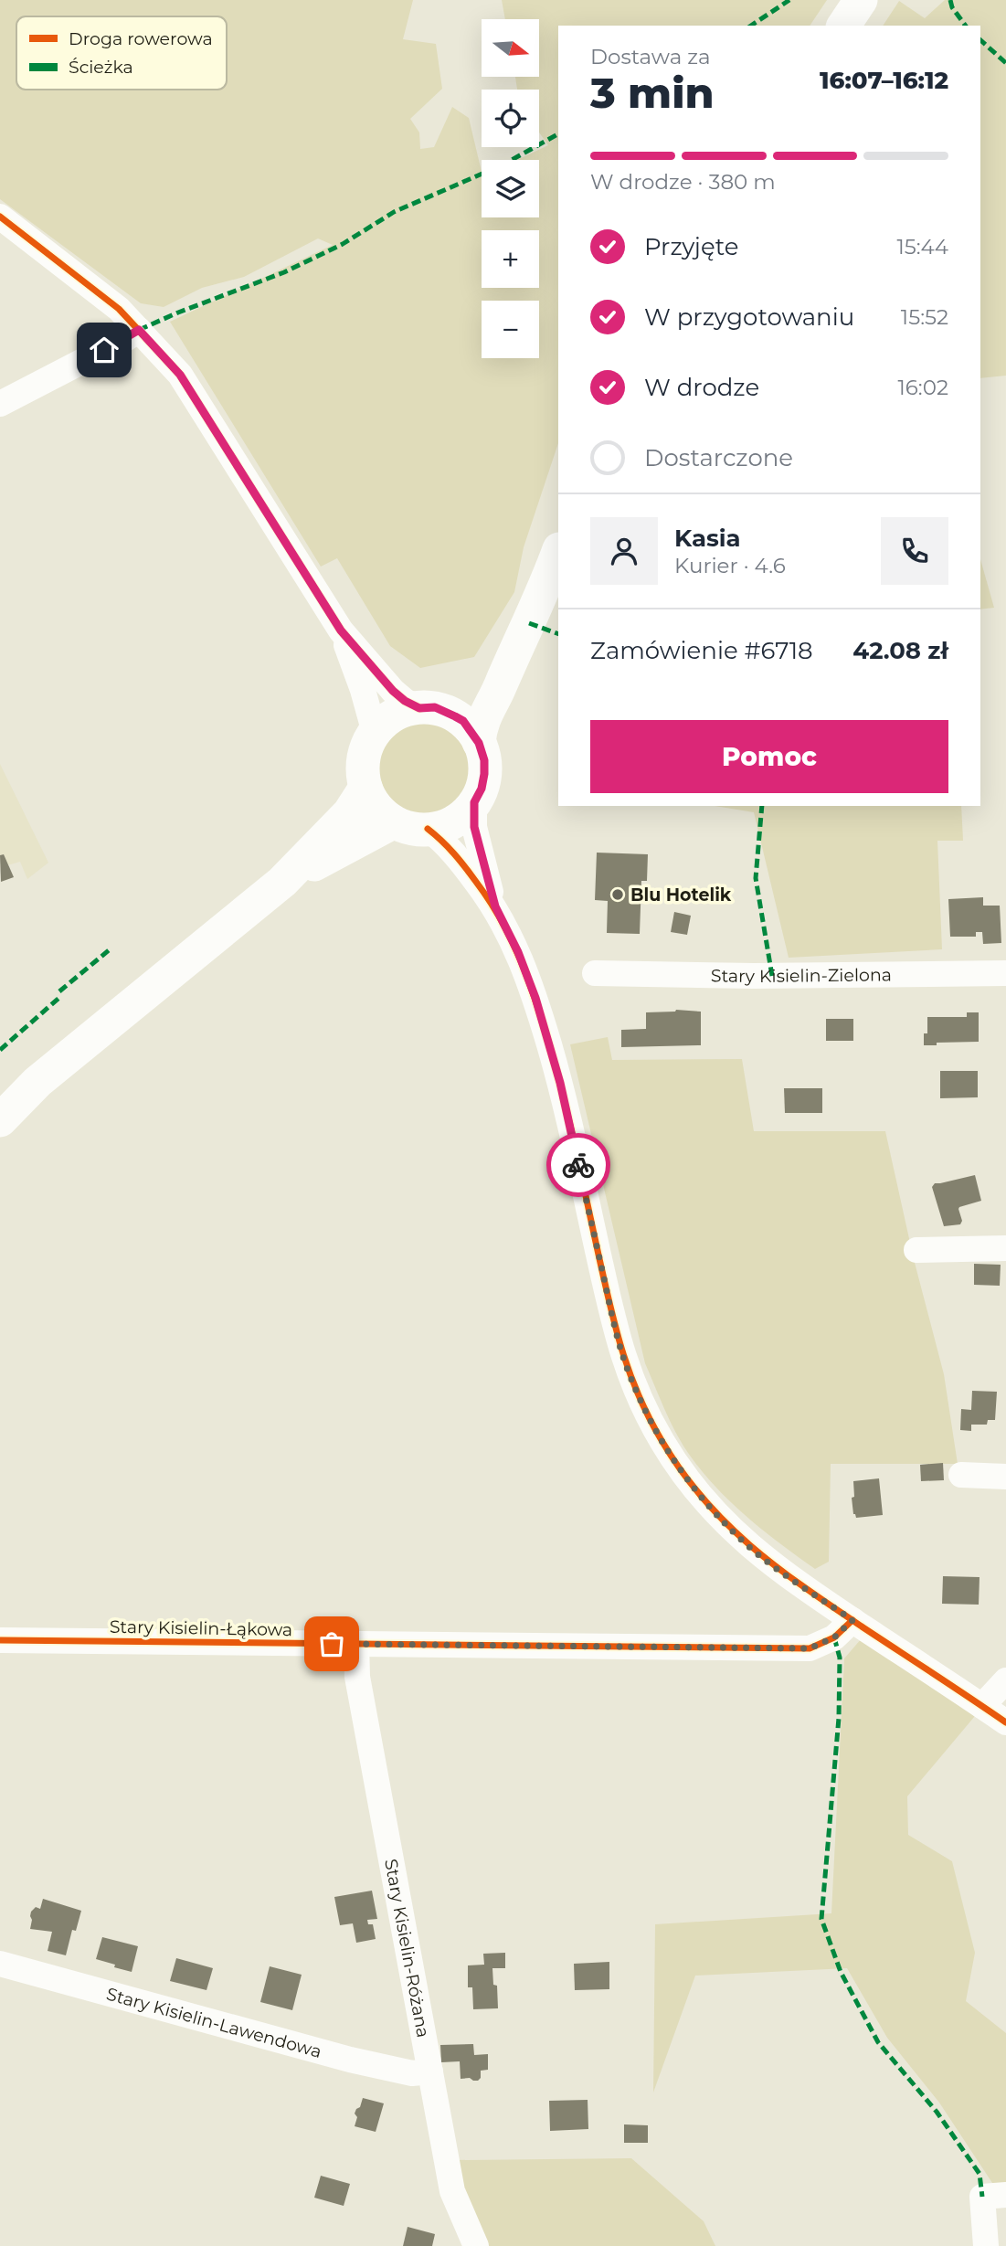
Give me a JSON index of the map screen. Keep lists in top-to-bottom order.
{
  "streets": {
    "street": [
      "Stary Kisielin-Zielona",
      "Stary Kisielin-Łąkowa",
      "Stary Kisielin-Różana",
      "Stary Kisielin-Lawendowa"
    ]
  },
  "crossings": [
    ["Stary Kisielin-Łąkowa", "Stary Kisielin-Różana"],
    ["Stary Kisielin-Różana", "Stary Kisielin-Lawendowa"]
  ],
  "places": ["Blu Hotelik"],
  "legend": ["Droga rowerowa", "Ścieżka"],
  "north": "right",
  "page": {
    "map_buttons": ["+", "−"],
    "heading": ["3 min", "Dostawa za", "16:07–16:12"],
    "panel": [
      "Kasia",
      "Kurier · 4.6",
      "Zamówienie #6718",
      "42.08 zł"
    ],
    "bar": "W drodze · 380 m",
    "list": [
      ["Przyjęte", "15:44"],
      ["W przygotowaniu", "15:52"],
      ["W drodze", "16:02"],
      "Dostarczone"
    ],
    "buttons": "Pomoc"
  }
}
